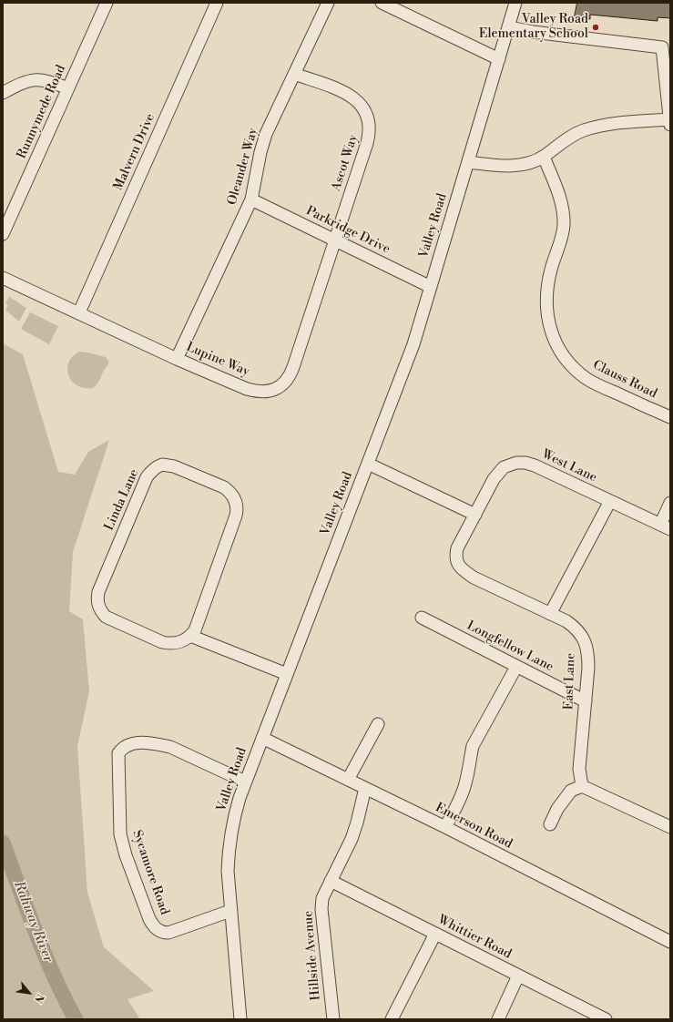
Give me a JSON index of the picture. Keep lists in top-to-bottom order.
{
  "streets": {
    "street": [
      "Runnymede Road",
      "Malvern Drive",
      "Ascot Way",
      "Oleander Way",
      "Valley Road",
      "Parkridge Drive",
      "Lupine Way",
      "Clauss Road",
      "West Lane",
      "Linda Lane",
      "Longfellow Lane",
      "East Lane",
      "Emerson Road",
      "Sycamore Road",
      "Whittier Road",
      "Hillside Avenue"
    ]
  },
  "crossings": [
    ["Malvern Drive", "Lupine Way"],
    ["Ascot Way", "Oleander Way"],
    ["Ascot Way", "Parkridge Drive"],
    ["Ascot Way", "Lupine Way"],
    ["Oleander Way", "Parkridge Drive"],
    ["Oleander Way", "Lupine Way"],
    ["Valley Road", "Parkridge Drive"],
    ["Valley Road", "Emerson Road"],
    ["Valley Road", "Sycamore Road"],
    ["Parkridge Drive", "Lupine Way"],
    ["West Lane", "East Lane"],
    ["Longfellow Lane", "East Lane"],
    ["Emerson Road", "Hillside Avenue"],
    ["Whittier Road", "Hillside Avenue"]
  ],
  "water": ["Rahway River"],
  "places": ["Valley Road Elementary School"],
  "north": "bottom right"
}
